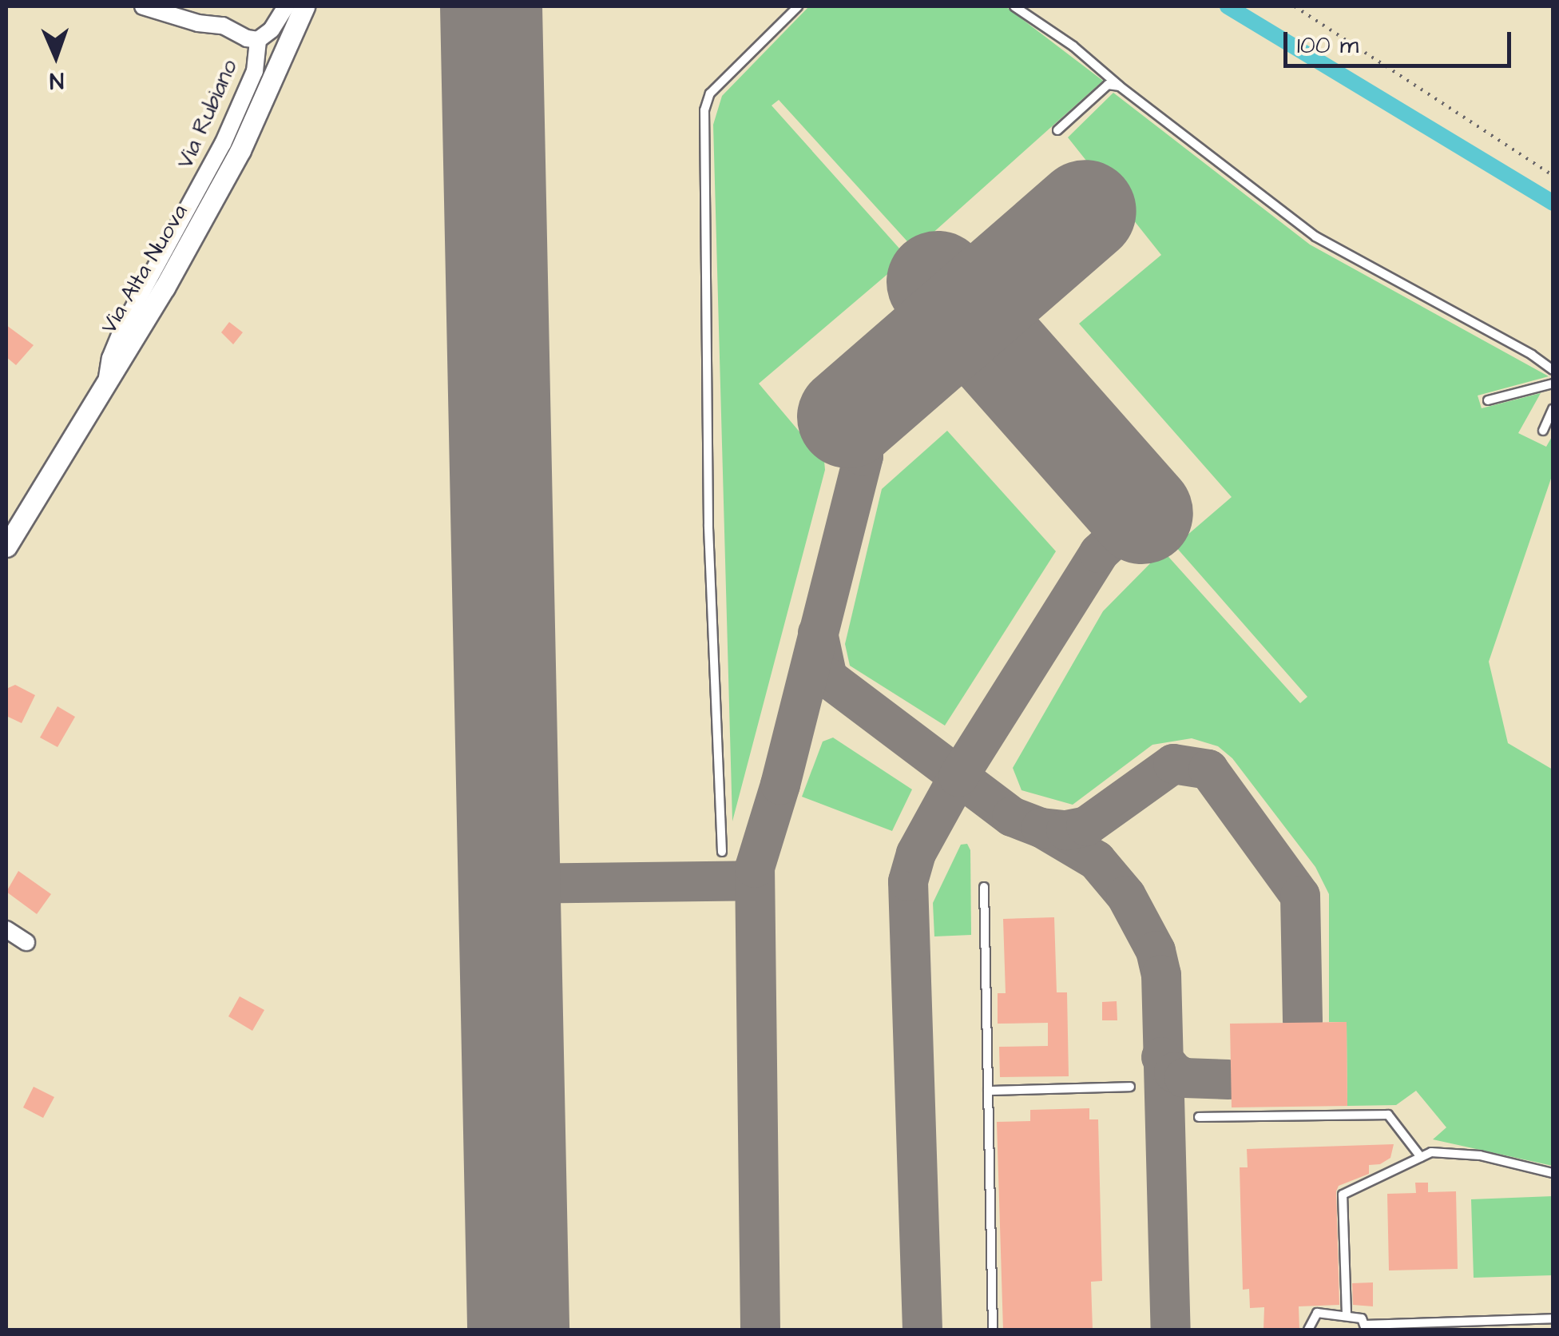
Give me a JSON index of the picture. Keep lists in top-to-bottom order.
{
  "streets": {
    "street": ["Via Rubiano", "Via Alta Nuova"]
  },
  "crossings": [
    ["Via Rubiano", "Via Alta Nuova"]
  ],
  "scale_bar": "100 m",
  "north": "bottom"
}
